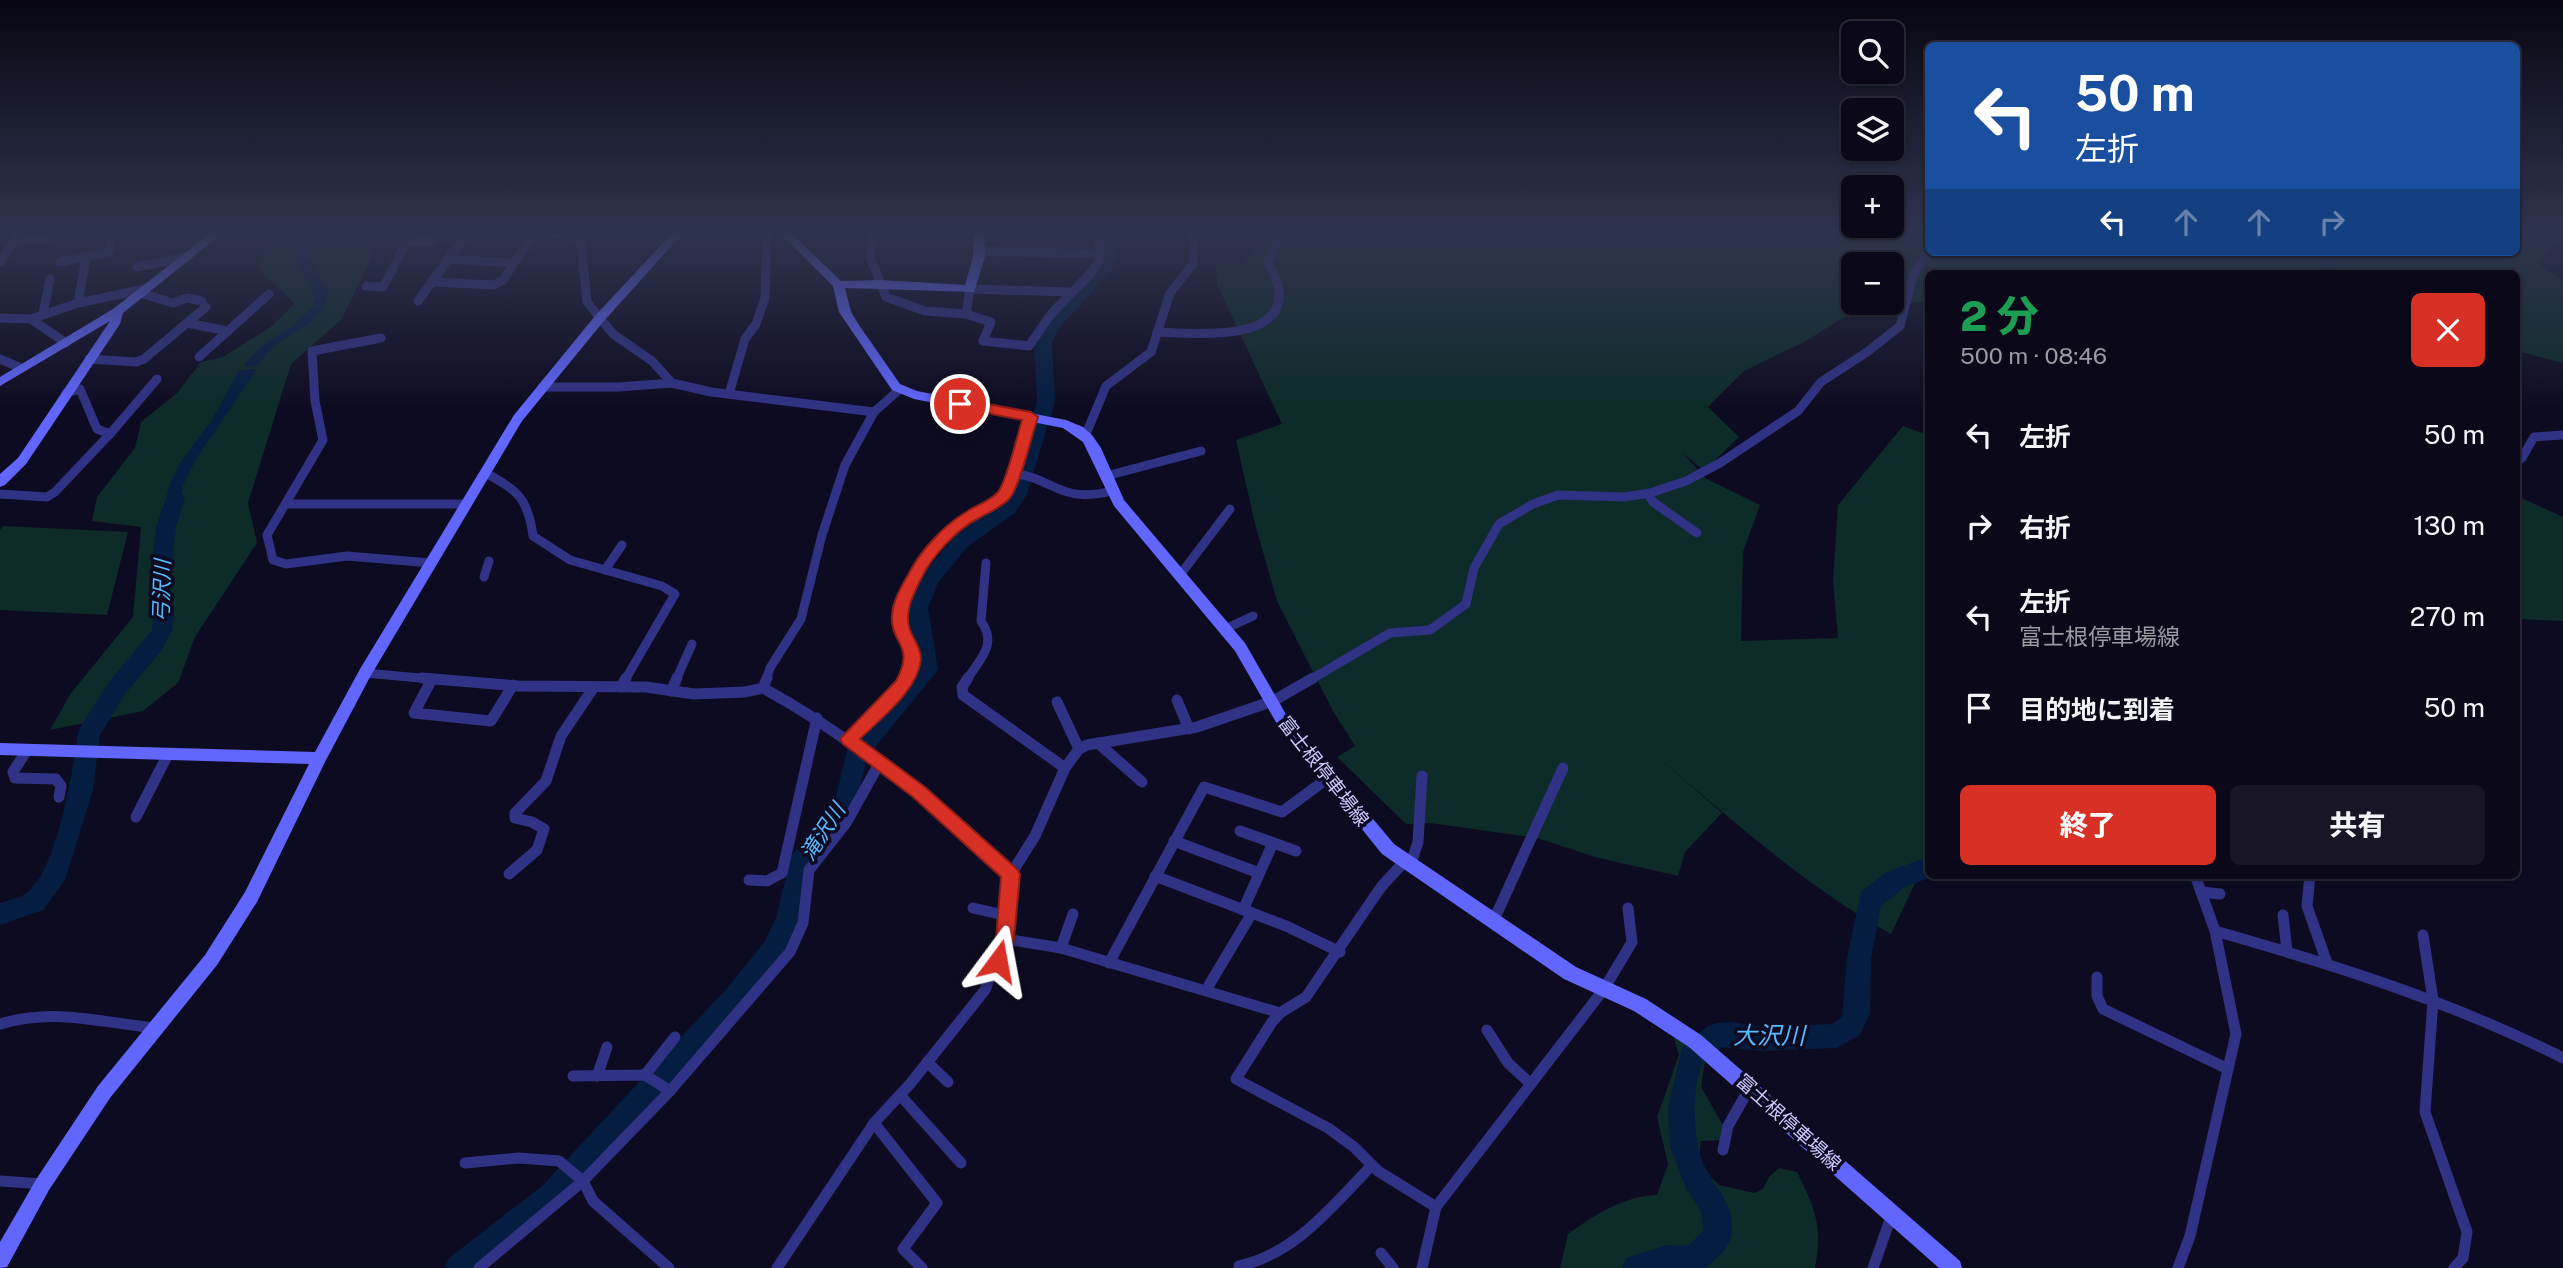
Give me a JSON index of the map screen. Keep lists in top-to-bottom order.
{
  "streets": {
    "street": ["富士根停車場線"]
  },
  "water": ["弓沢川", "滝沢川", "大沢川"],
  "page": {
    "map_buttons": ["+", "−"],
    "turn": ["50 m", "左折"],
    "heading": ["2 分", "500 m · 08:46"],
    "list": [
      {
        "name": "左折",
        "value": "50 m"
      },
      {
        "name": "右折",
        "value": "130 m"
      },
      {
        "name": "左折",
        "note": "富士根停車場線",
        "value": "270 m"
      },
      {
        "name": "目的地に到着",
        "value": "50 m"
      }
    ],
    "buttons": ["終了", "共有"]
  }
}
